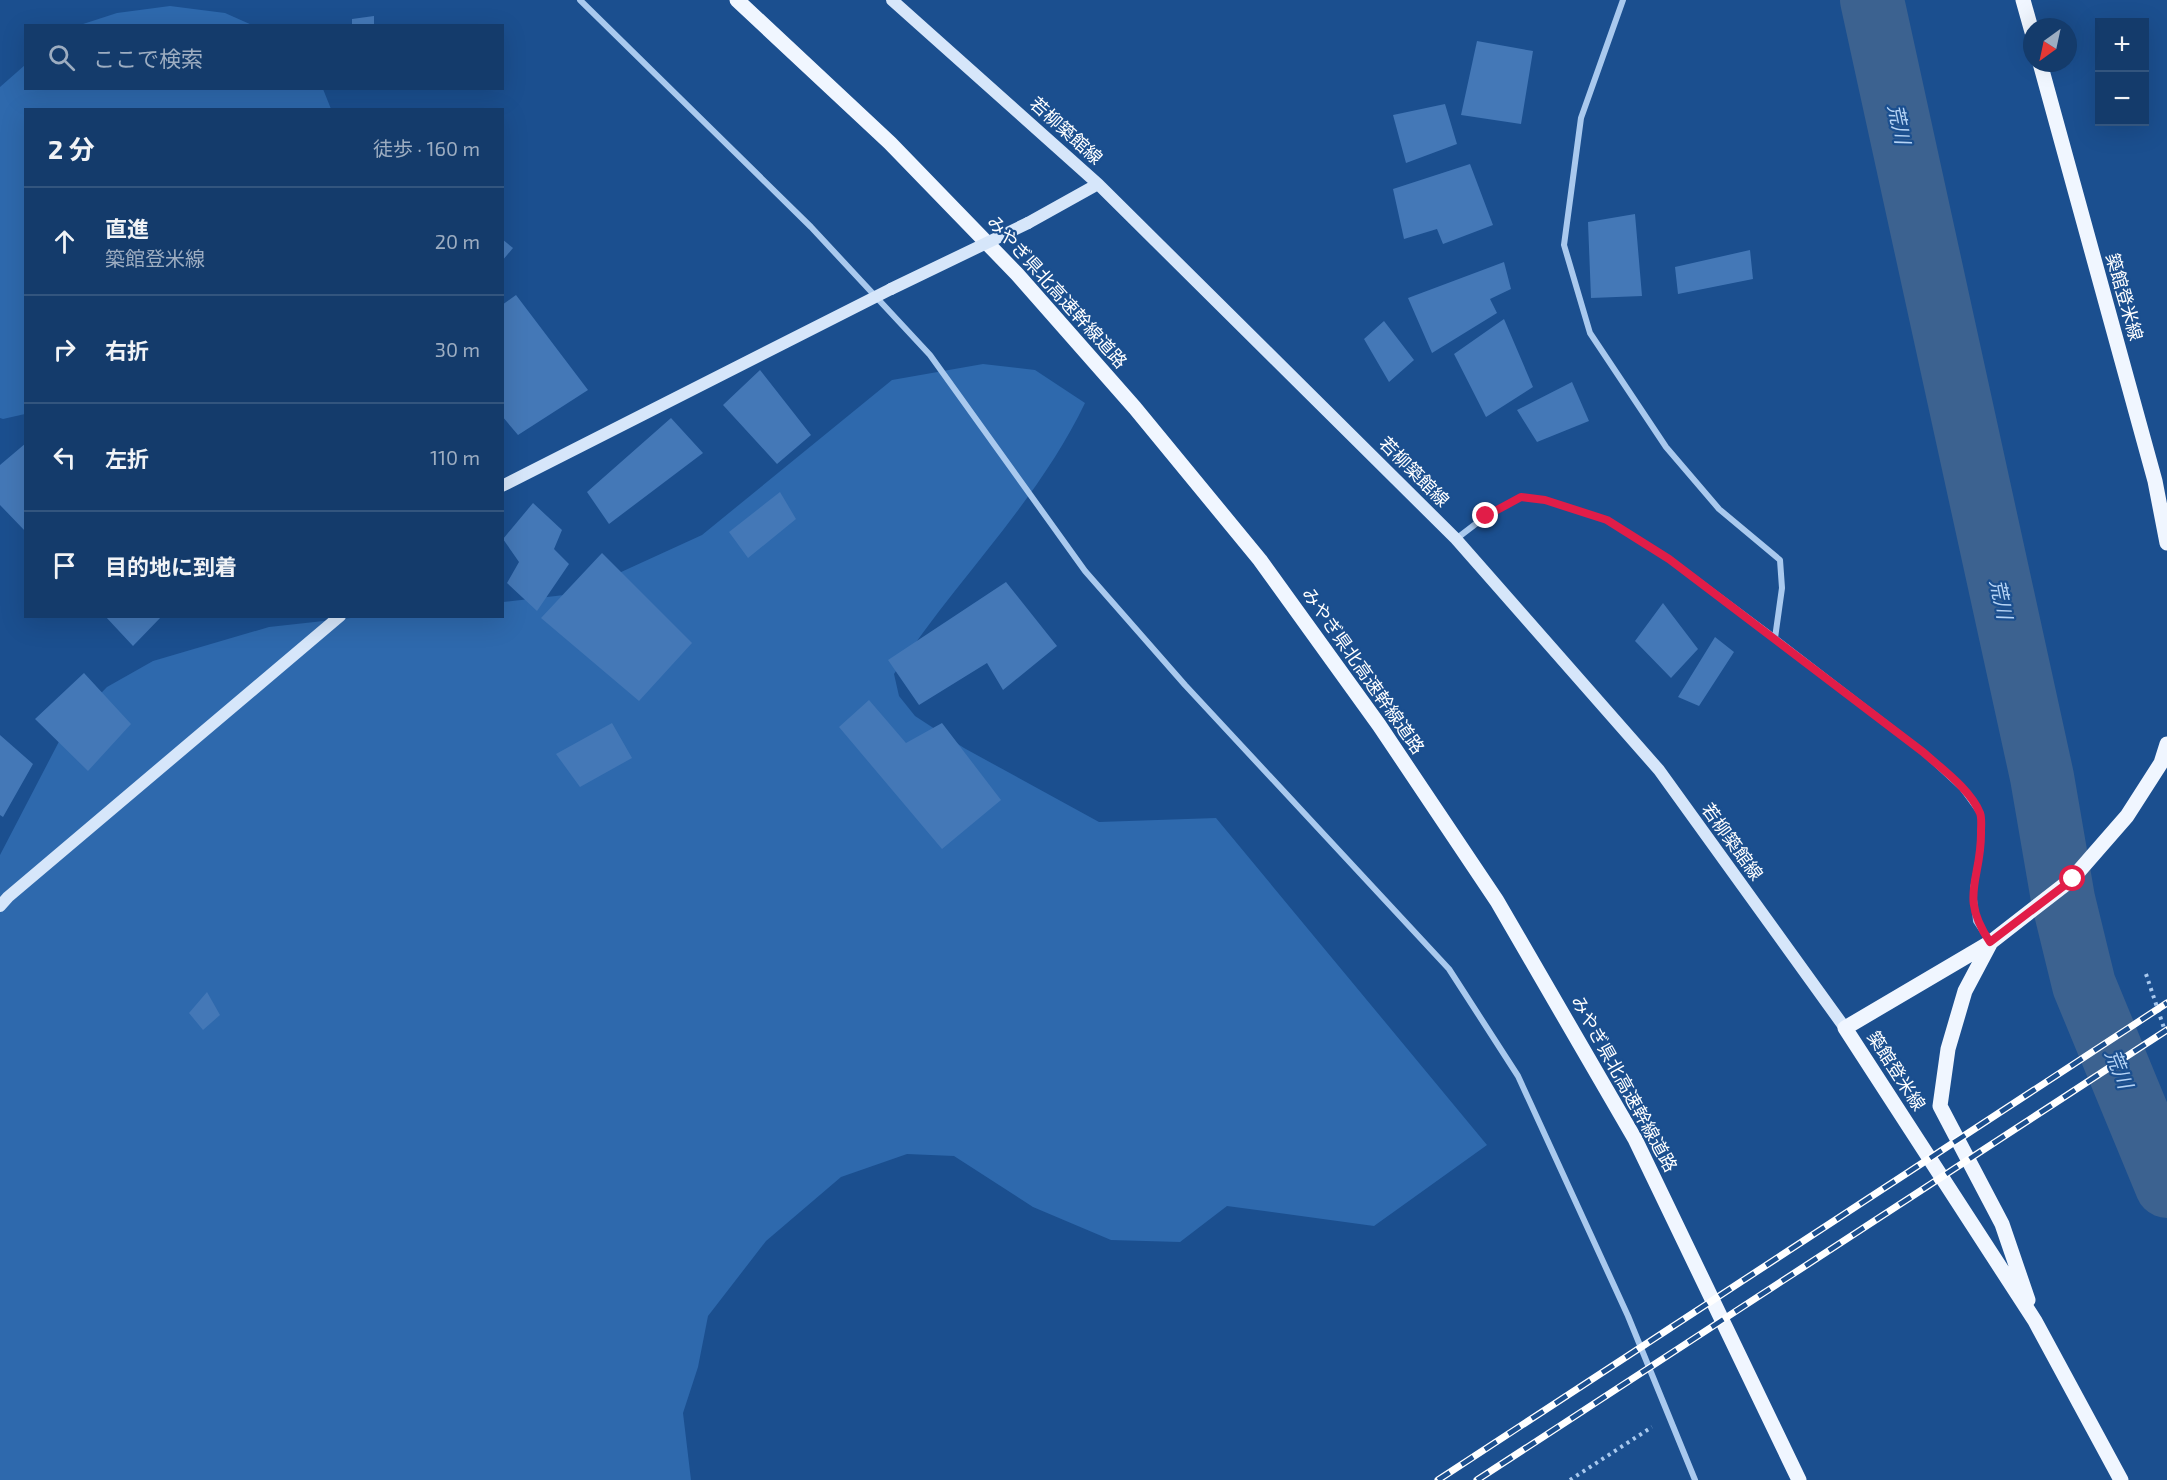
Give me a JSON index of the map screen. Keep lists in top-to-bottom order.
{
  "streets": {
    "main road": ["若柳築館線", "みやぎ県北高速幹線道路", "築館登米線"]
  },
  "crossings": [
    ["若柳築館線", "築館登米線"]
  ],
  "water": ["荒川"],
  "north": "bottom left",
  "page": {
    "map_buttons": ["+", "−"],
    "search": "ここで検索",
    "heading": ["2 分", "徒歩 · 160 m"],
    "list": [
      ["直進", "築館登米線", "20 m"],
      ["右折", "30 m"],
      ["左折", "110 m"],
      "目的地に到着"
    ]
  }
}
